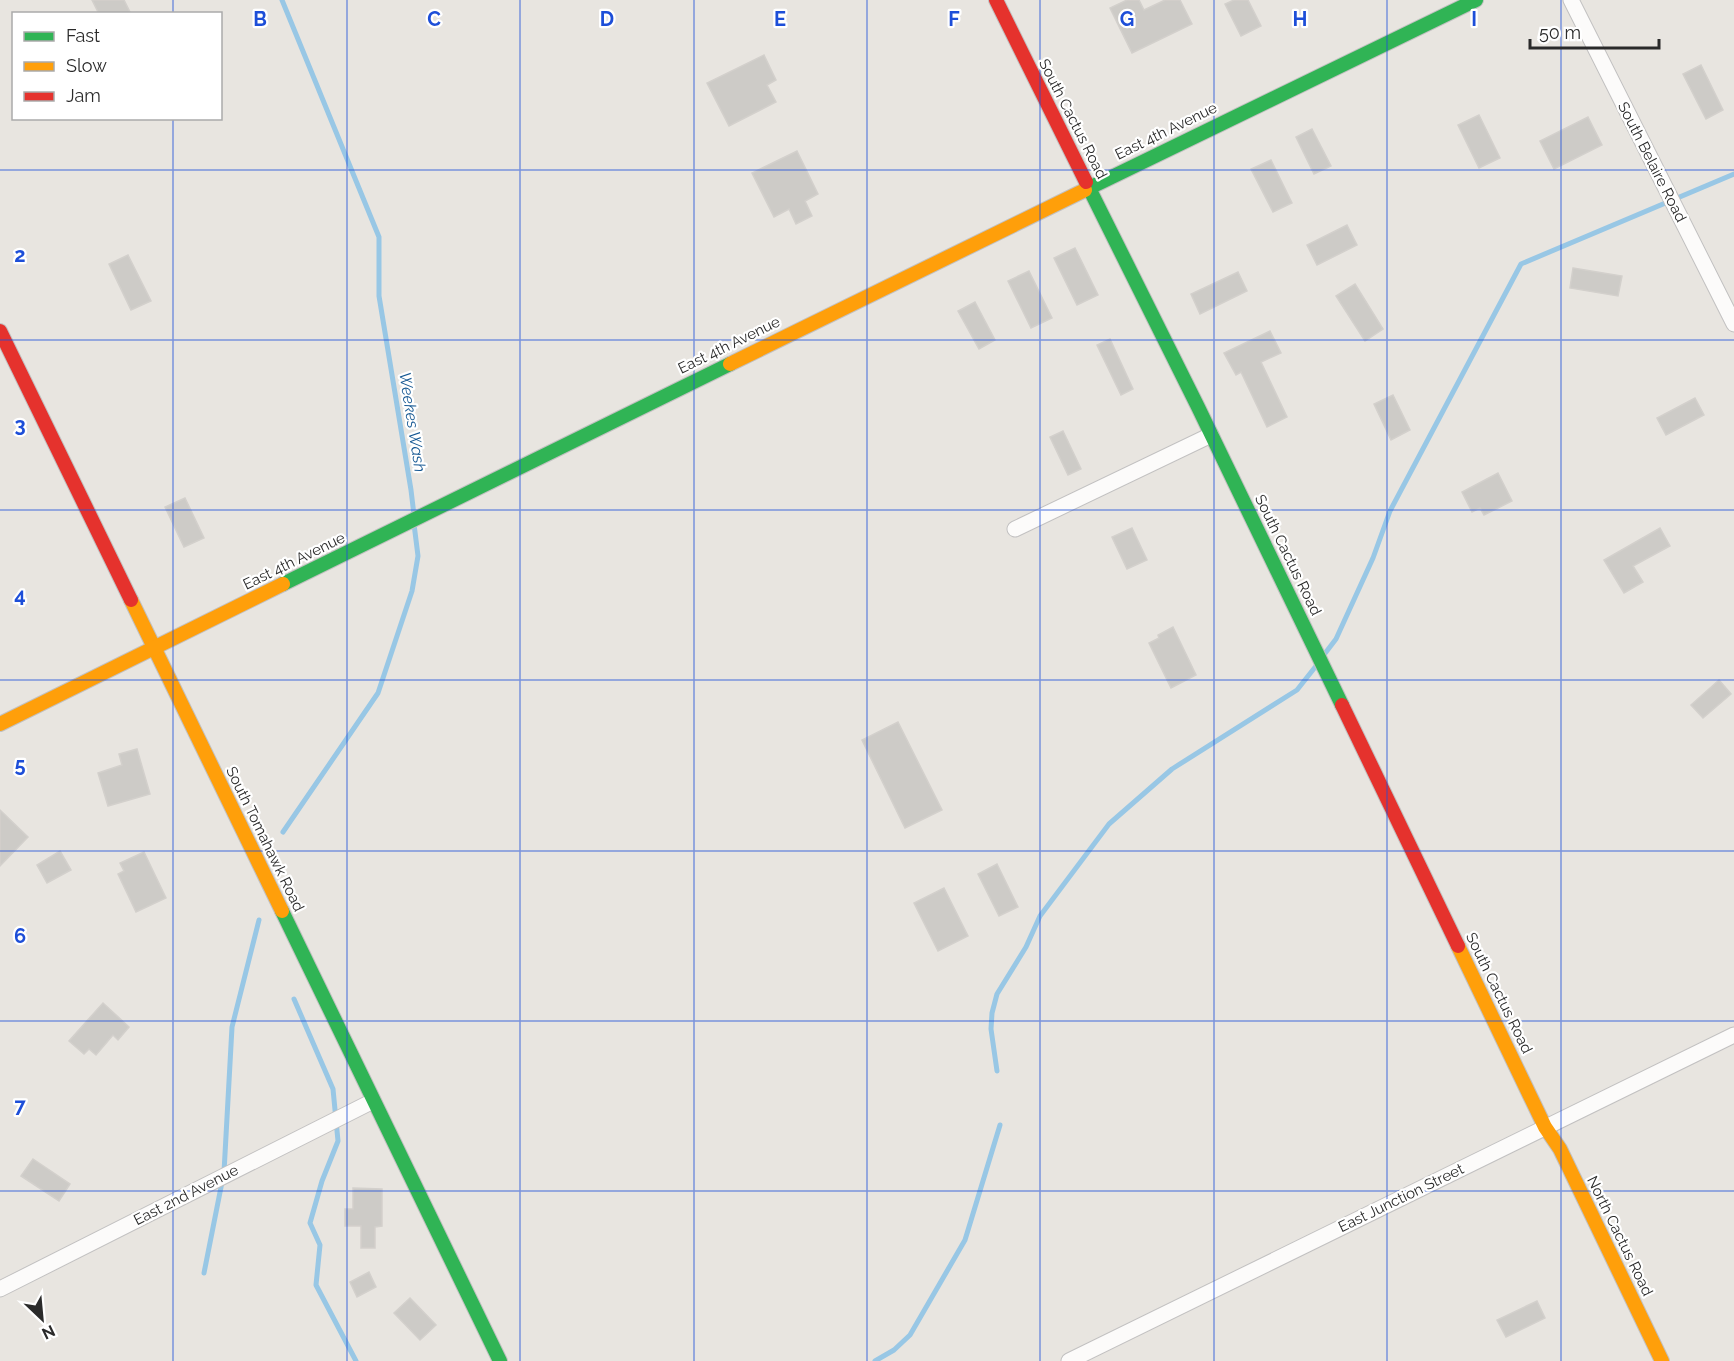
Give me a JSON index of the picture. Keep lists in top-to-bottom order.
{
  "streets": {
    "street": [
      "South Cactus Road",
      "East 4th Avenue",
      "South Belaire Road",
      "South Tomahawk Road",
      "East 2nd Avenue",
      "East Junction Street",
      "North Cactus Road"
    ]
  },
  "crossings": [
    ["South Cactus Road", "East 4th Avenue"],
    ["South Cactus Road", "East Junction Street"],
    ["South Cactus Road", "North Cactus Road"],
    ["East 4th Avenue", "South Tomahawk Road"],
    ["South Tomahawk Road", "East 2nd Avenue"],
    ["East Junction Street", "North Cactus Road"]
  ],
  "water": ["Weekes Wash"],
  "legend": ["Fast", "Slow", "Jam"],
  "scale_bar": "50 m",
  "north": "bottom right",
  "grid": {
    "columns": [
      "B",
      "C",
      "D",
      "E",
      "F",
      "G",
      "H",
      "I"
    ],
    "rows": [
      "2",
      "3",
      "4",
      "5",
      "6",
      "7"
    ]
  }
}
